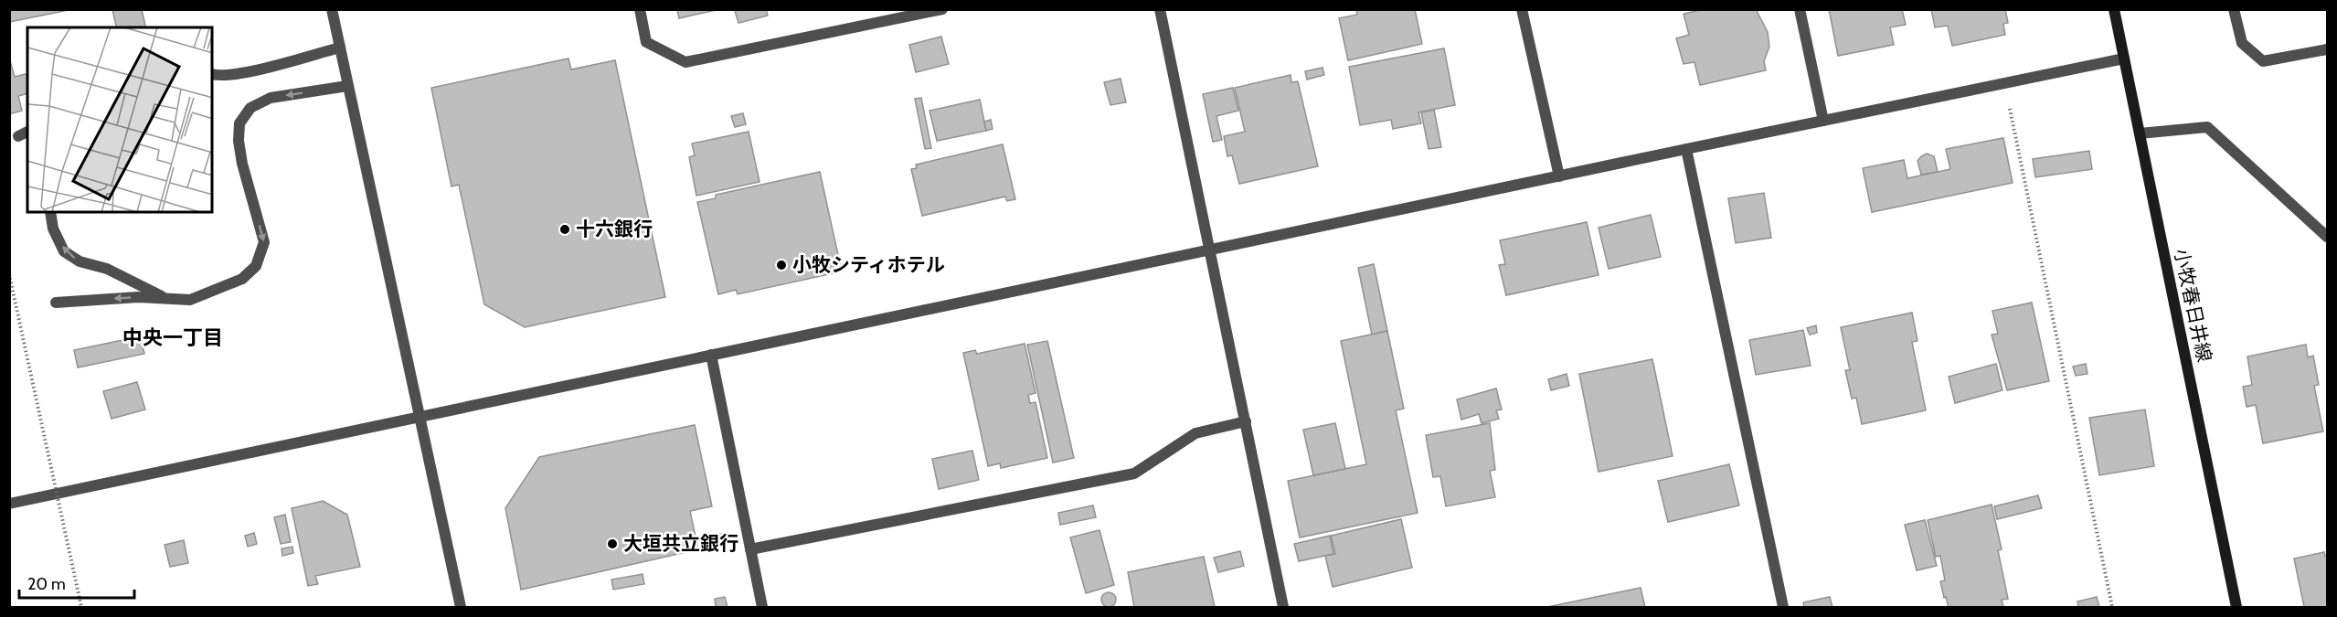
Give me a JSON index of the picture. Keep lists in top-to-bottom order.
{
  "streets": {
    "main road": ["小牧春日井線"]
  },
  "districts": ["中央一丁目"],
  "places": ["十六銀行", "小牧シティホテル", "大垣共立銀行"],
  "scale_bar": "20 m"
}
